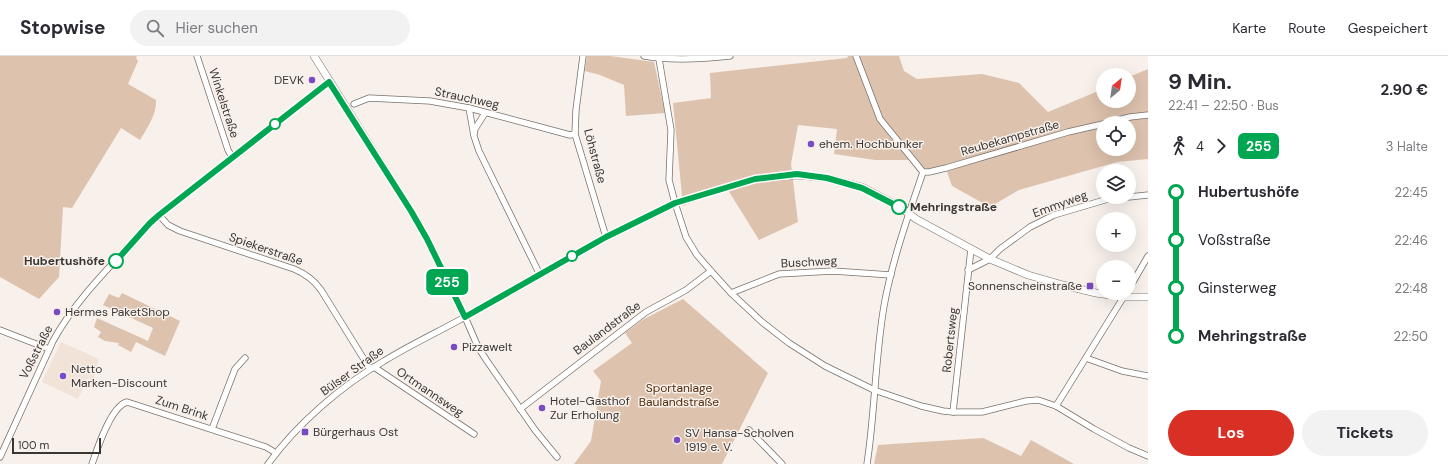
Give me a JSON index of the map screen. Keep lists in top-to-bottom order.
{
  "streets": {
    "street": [
      "Strauchweg",
      "Winkelstraße",
      "Reubekampstraße",
      "Löhstraße",
      "Emmyweg",
      "Spiekerstraße",
      "Buschweg",
      "Baulandstraße",
      "Robertsweg",
      "Voßstraße",
      "Bülser Straße",
      "Ortmannsweg",
      "Zum Brink"
    ]
  },
  "crossings": [
    ["Strauchweg", "Löhstraße"],
    ["Winkelstraße", "Voßstraße"],
    ["Spiekerstraße", "Voßstraße"],
    ["Spiekerstraße", "Bülser Straße"],
    ["Spiekerstraße", "Ortmannsweg"],
    ["Bülser Straße", "Ortmannsweg"],
    ["Bülser Straße", "Zum Brink"]
  ],
  "parks": ["Sportanlage Baulandstraße"],
  "places": {
    "other": [
      "DEVK",
      "ehem. Hochbunker",
      "Mehringstraße",
      "Hubertushöfe",
      "Hermes PaketShop",
      "Pizzawelt",
      "Netto Marken-Discount",
      "Hotel-Gasthof Zur Erholung",
      "SV Hansa-Scholven 1919 e. V."
    ],
    "transit": ["Sonnenscheinstraße", "Bürgerhaus Ost"]
  },
  "lines": ["bus line 255"],
  "scale_bar": "100 m",
  "north": "top right",
  "page": {
    "header": "Stopwise",
    "search": "Hier suchen",
    "nav": ["Karte", "Route", "Gespeichert"],
    "on_map": "255",
    "heading": ["9 Min.", "22:41 – 22:50 · Bus", "2.90 €"],
    "map_buttons": ["+", "−"],
    "legs": ["4", "255", "3 Halte"],
    "list": [
      {
        "name": "Hubertushöfe",
        "value": "22:45"
      },
      {
        "name": "Voßstraße",
        "value": "22:46"
      },
      {
        "name": "Ginsterweg",
        "value": "22:48"
      },
      {
        "name": "Mehringstraße",
        "value": "22:50"
      }
    ],
    "buttons": ["Los", "Tickets"],
    "scale": "100 m"
  }
}
